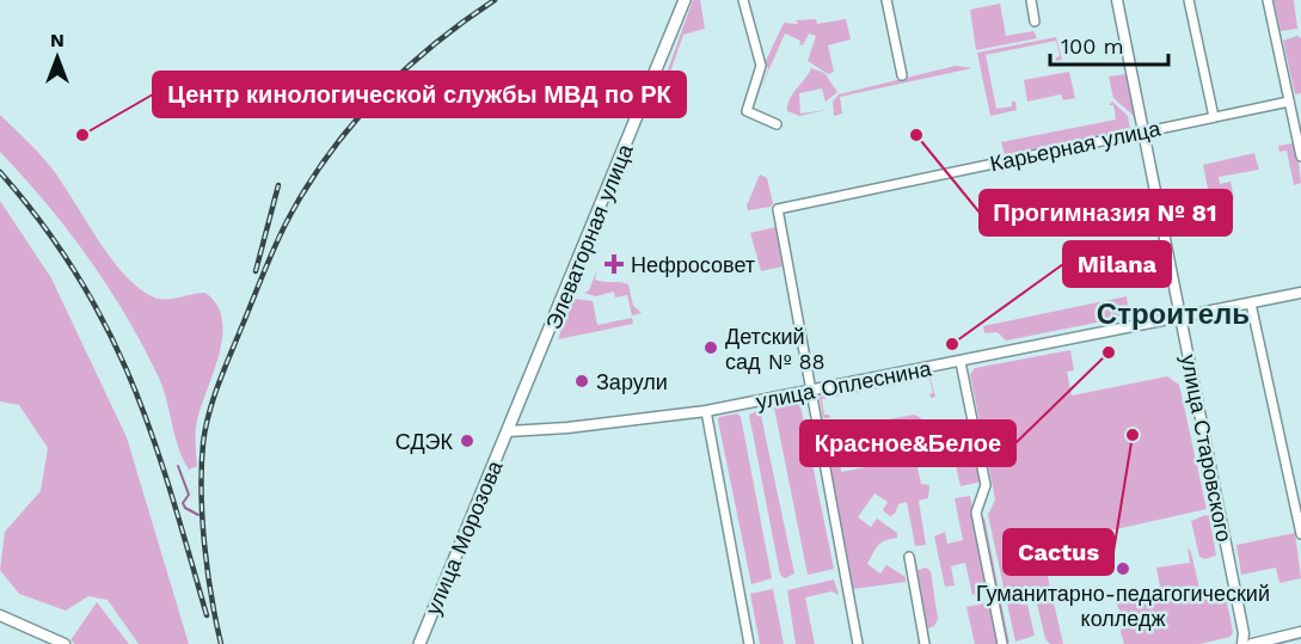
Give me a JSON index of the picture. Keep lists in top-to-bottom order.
{
  "streets": {
    "main road": ["Элеваторная улица", "улица Морозова"],
    "street": ["Карьерная улица", "улица Оплеснина", "улица Старовского"]
  },
  "crossings": [
    ["Карьерная улица", "улица Оплеснина"],
    ["Карьерная улица", "улица Старовского"],
    ["Элеваторная улица", "улица Оплеснина"],
    ["Элеваторная улица", "улица Морозова"],
    ["улица Оплеснина", "улица Старовского"],
    ["улица Оплеснина", "улица Морозова"]
  ],
  "districts": ["Строитель"],
  "places": {
    "other": [
      "Центр кинологической службы МВД по РК",
      "Прогимназия № 81",
      "Milana",
      "Детский сад № 88",
      "Красное&Белое",
      "Зарули",
      "Cactus",
      "СДЭК",
      "Гуманитарно-педагогический колледж"
    ],
    "health": ["Нефросовет"]
  },
  "scale_bar": "100 m",
  "north": "top"
}
